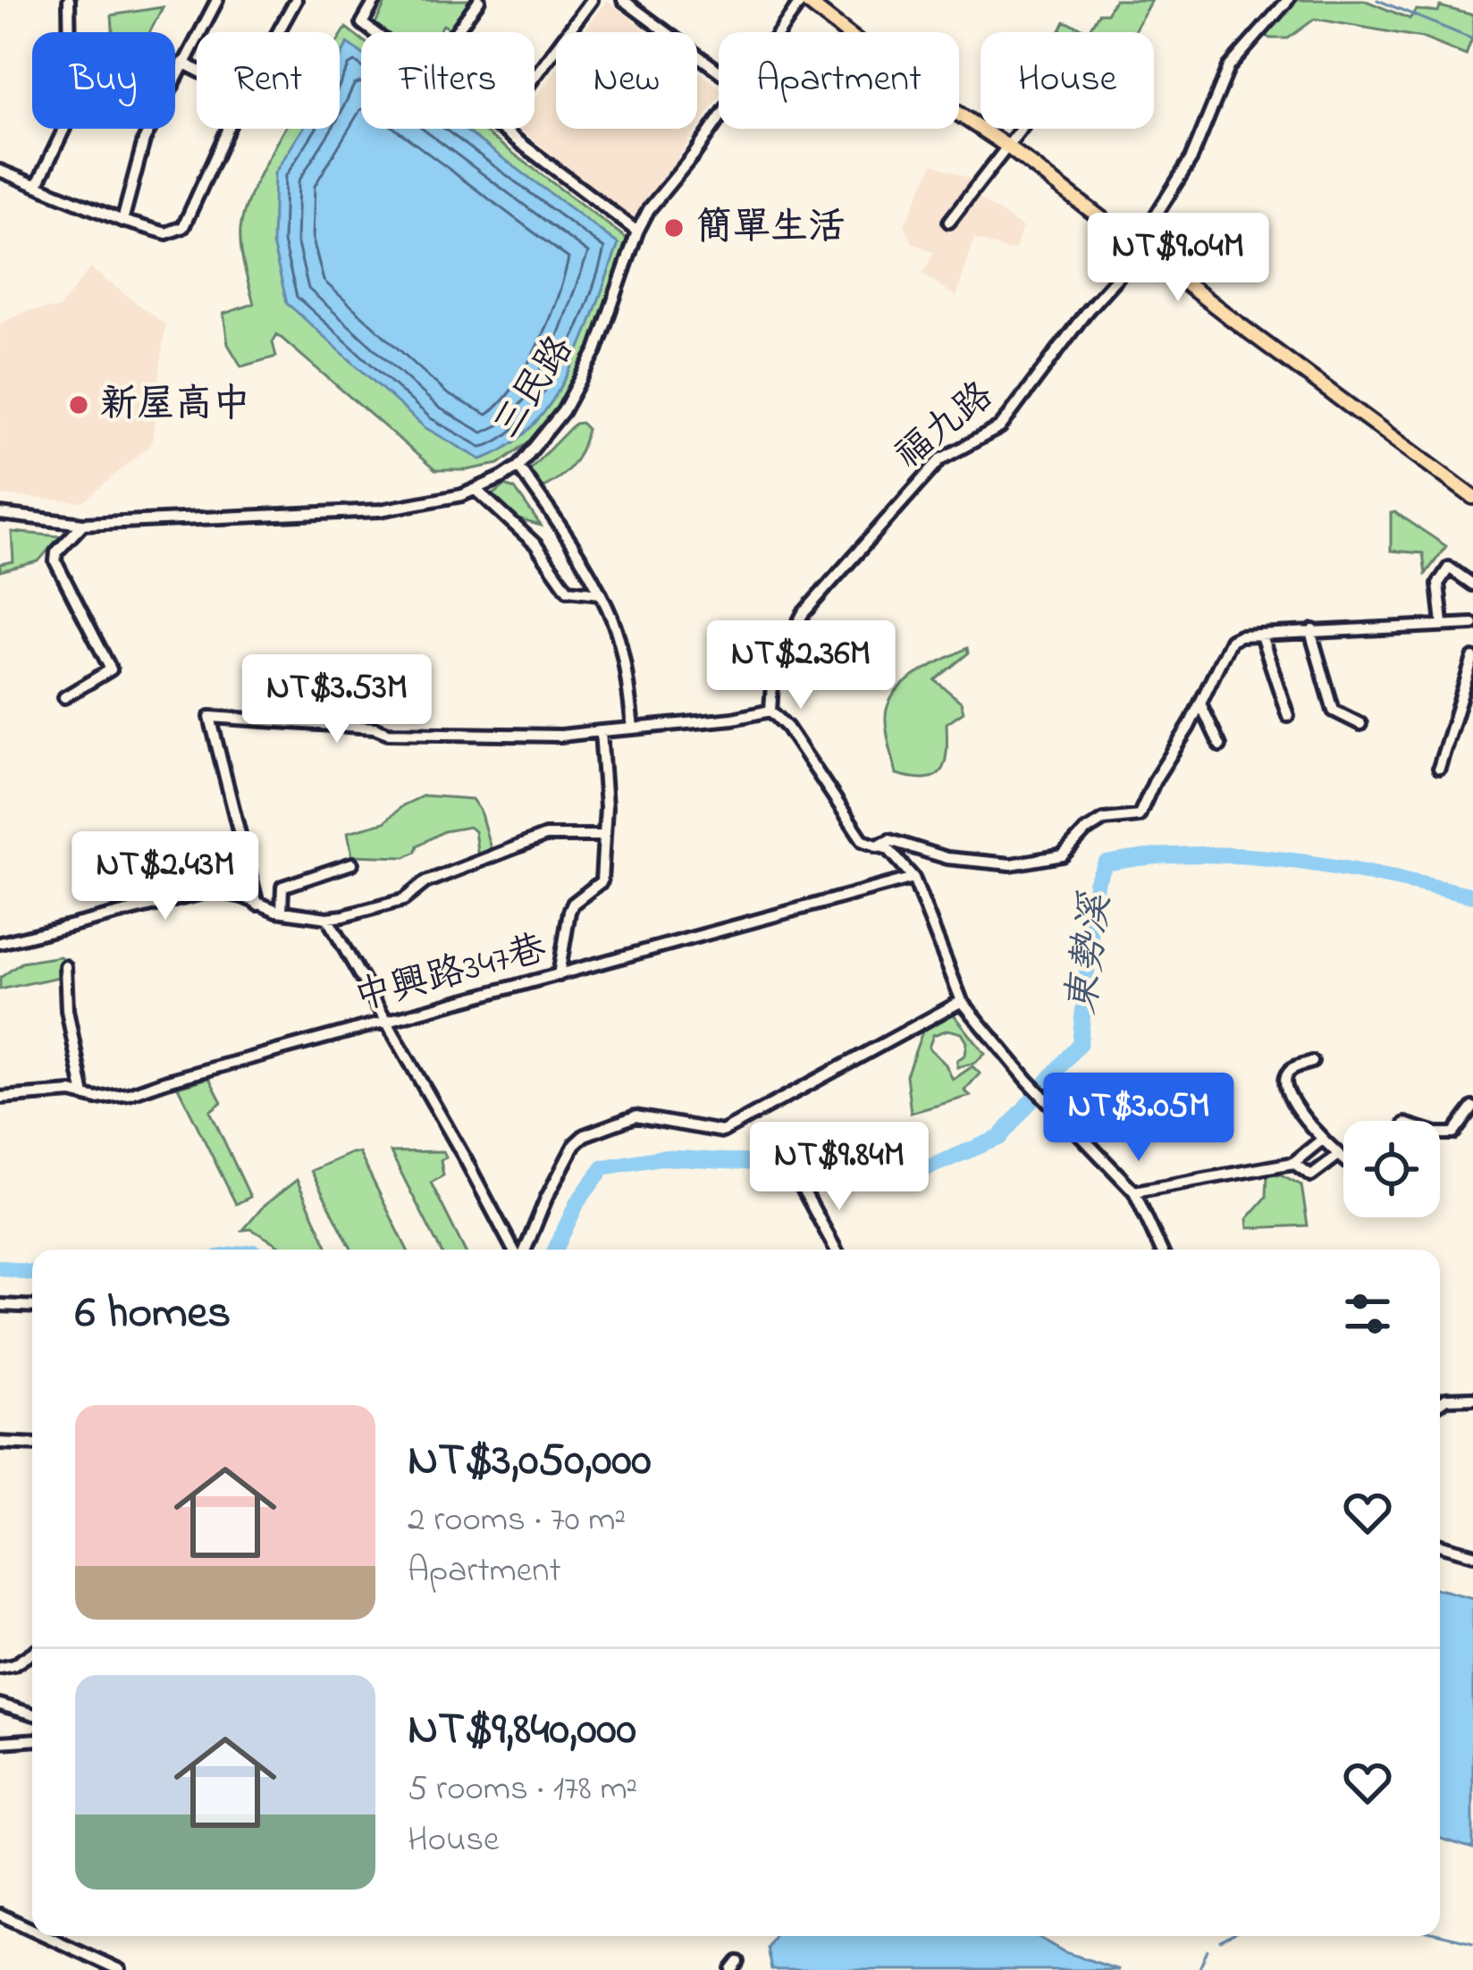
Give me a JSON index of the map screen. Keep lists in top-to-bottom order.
{
  "streets": {
    "street": ["三民路", "福九路", "中興路347巷"]
  },
  "water": ["東勢溪"],
  "places": ["簡單生活", "新屋高中"],
  "page": {
    "chip": [
      "Buy",
      "Rent",
      "Filters",
      "New",
      "Apartment",
      "House"
    ],
    "price": [
      "NT$9.04M",
      "NT$2.36M",
      "NT$3.53M",
      "NT$2.43M",
      "NT$3.05M",
      "NT$9.84M"
    ],
    "heading": "6 homes",
    "list": [
      {
        "name": "NT$3,050,000",
        "note": "2 rooms · 70 m² · Apartment"
      },
      {
        "name": "NT$9,840,000",
        "note": "5 rooms · 178 m² · House"
      }
    ]
  }
}
